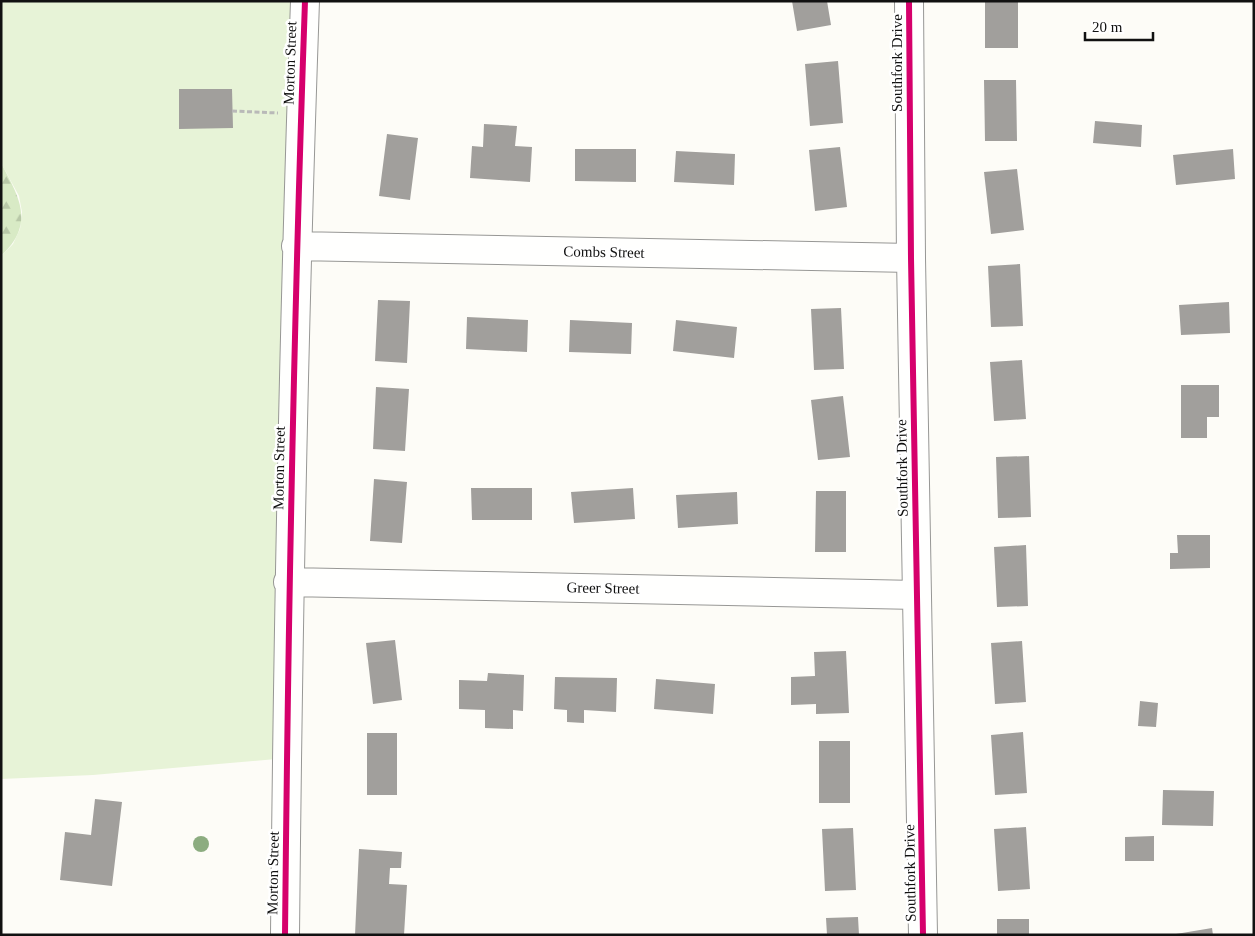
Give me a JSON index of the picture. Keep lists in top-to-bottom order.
{
  "streets": {
    "street": [
      "Morton Street",
      "Southfork Drive",
      "Combs Street",
      "Greer Street"
    ]
  },
  "crossings": [
    ["Morton Street", "Combs Street"],
    ["Morton Street", "Greer Street"],
    ["Southfork Drive", "Combs Street"],
    ["Southfork Drive", "Greer Street"]
  ],
  "scale_bar": "20 m"
}
